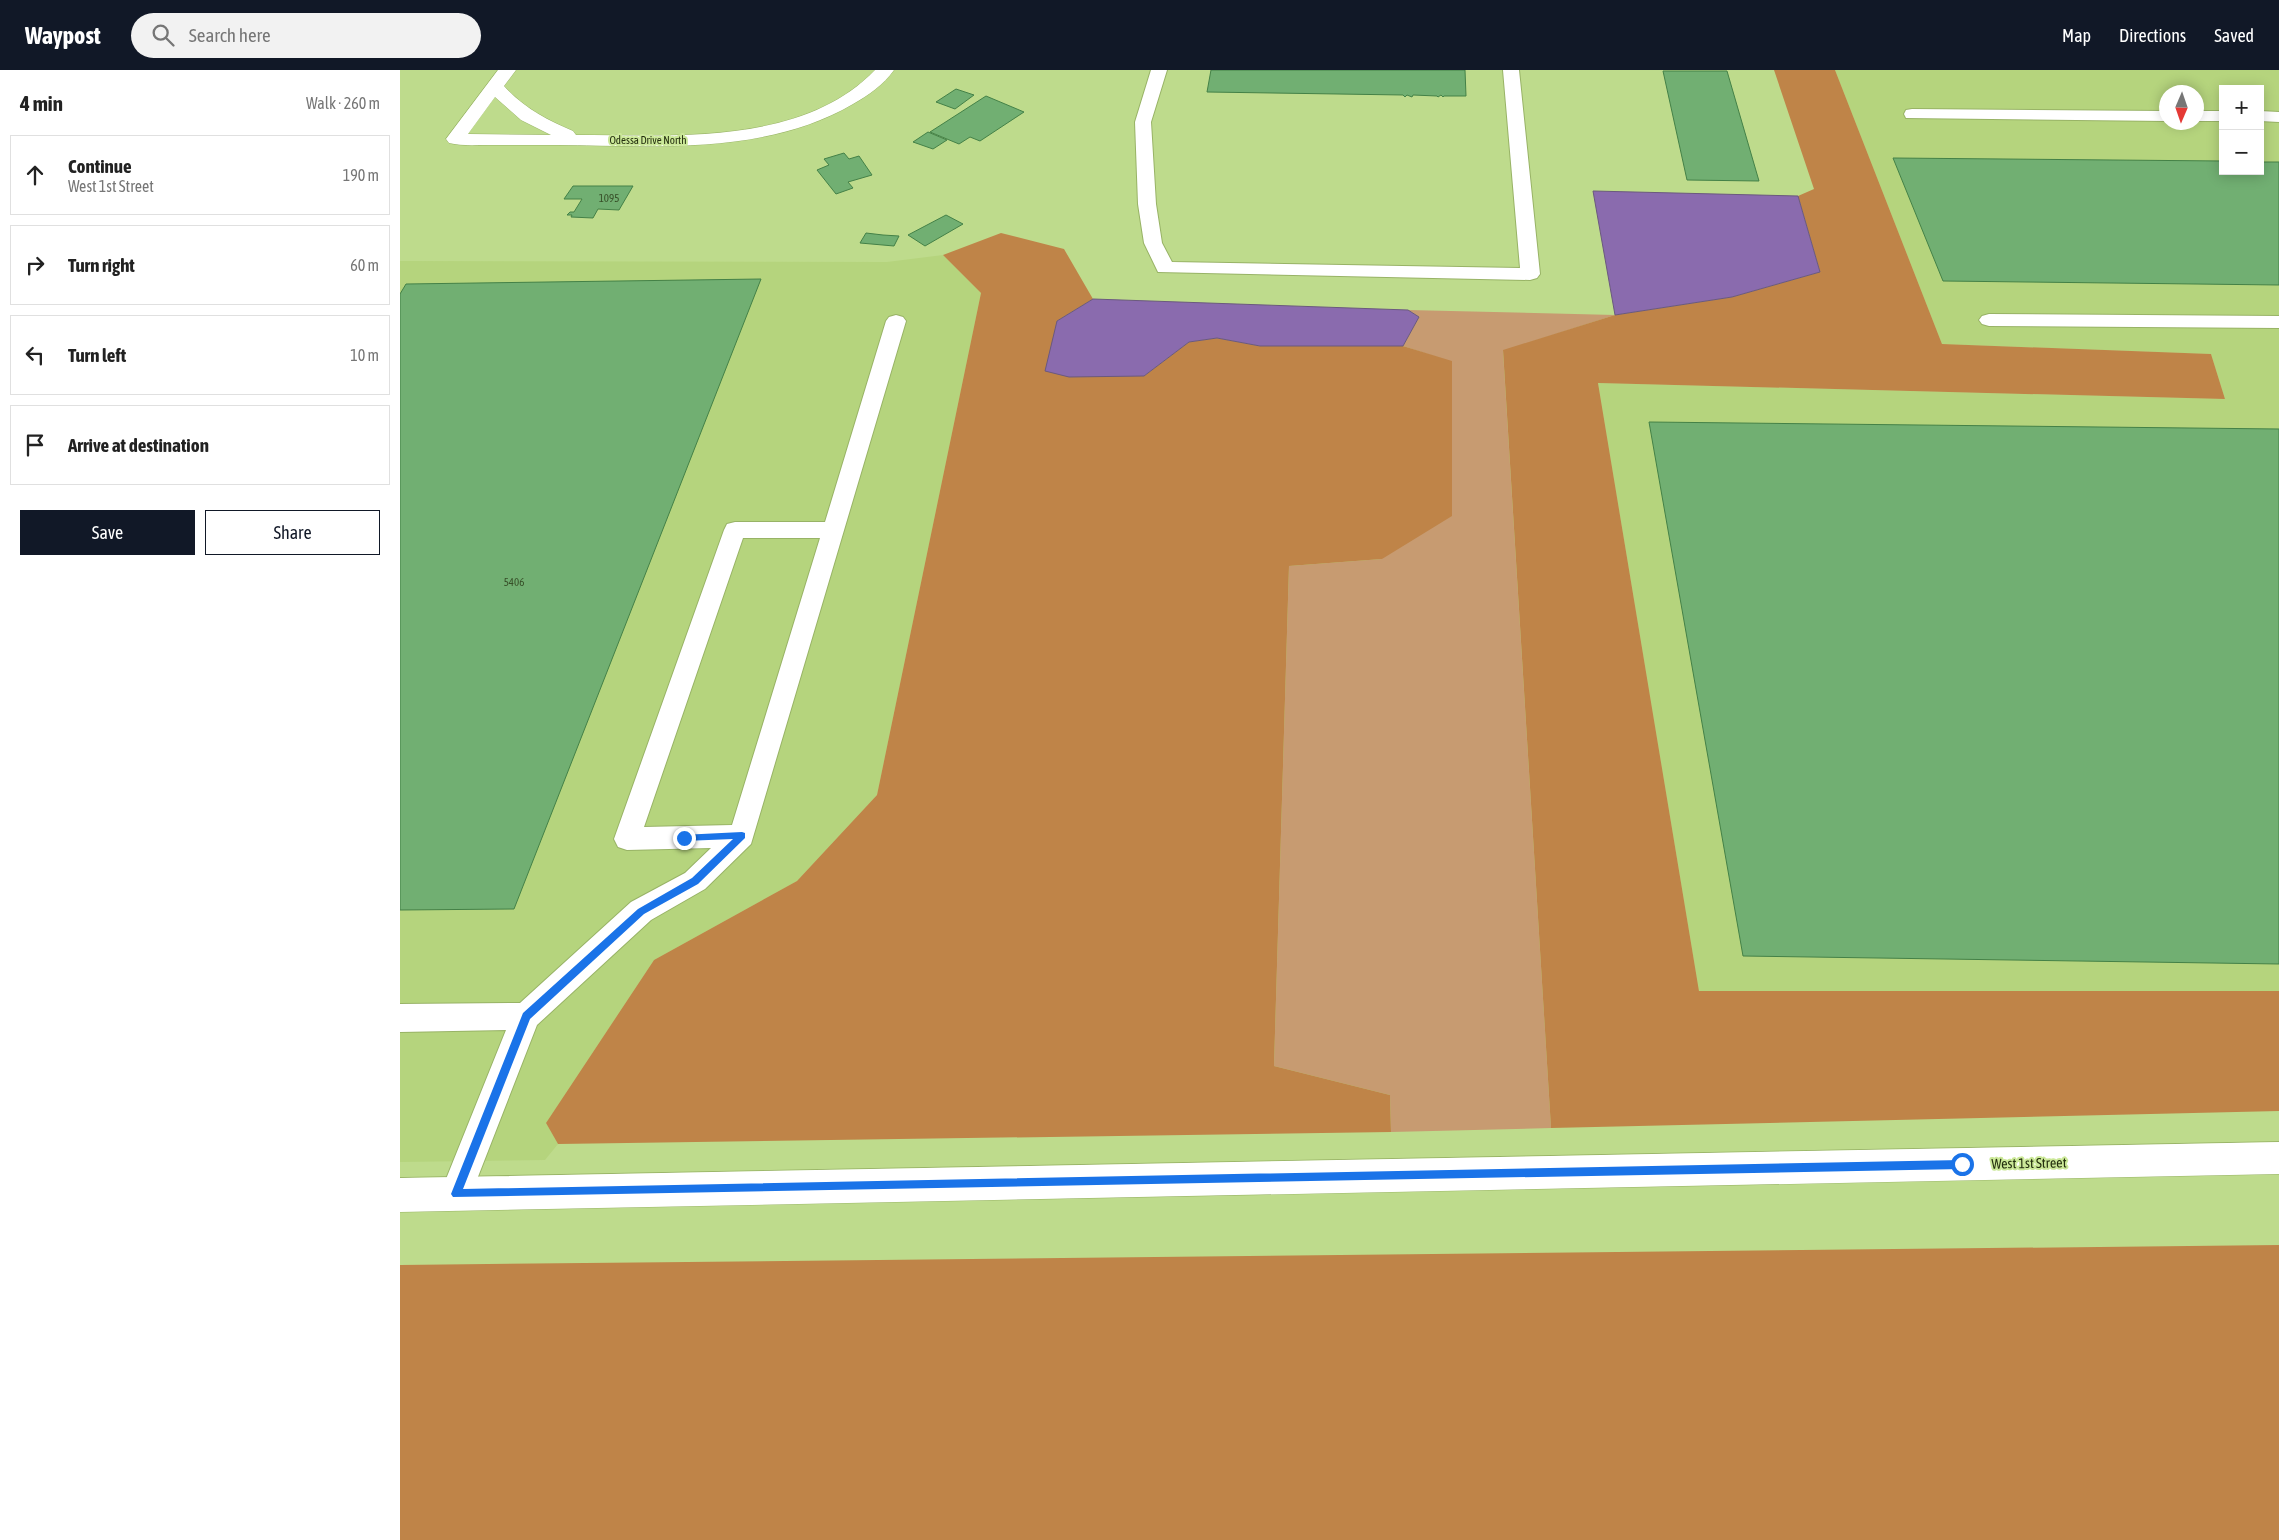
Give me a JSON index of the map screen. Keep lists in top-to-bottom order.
{
  "streets": {
    "street": ["Odessa Drive North", "West 1st Street"]
  },
  "house_numbers": ["1095", "5406"],
  "north": "bottom",
  "page": {
    "header": "Waypost",
    "search": "Search here",
    "nav": ["Map", "Directions", "Saved"],
    "heading": ["4 min", "Walk · 260 m"],
    "map_buttons": ["+", "−"],
    "list": [
      ["Continue", "West 1st Street", "190 m"],
      ["Turn right", "60 m"],
      ["Turn left", "10 m"],
      "Arrive at destination"
    ],
    "buttons": ["Save", "Share"]
  }
}
